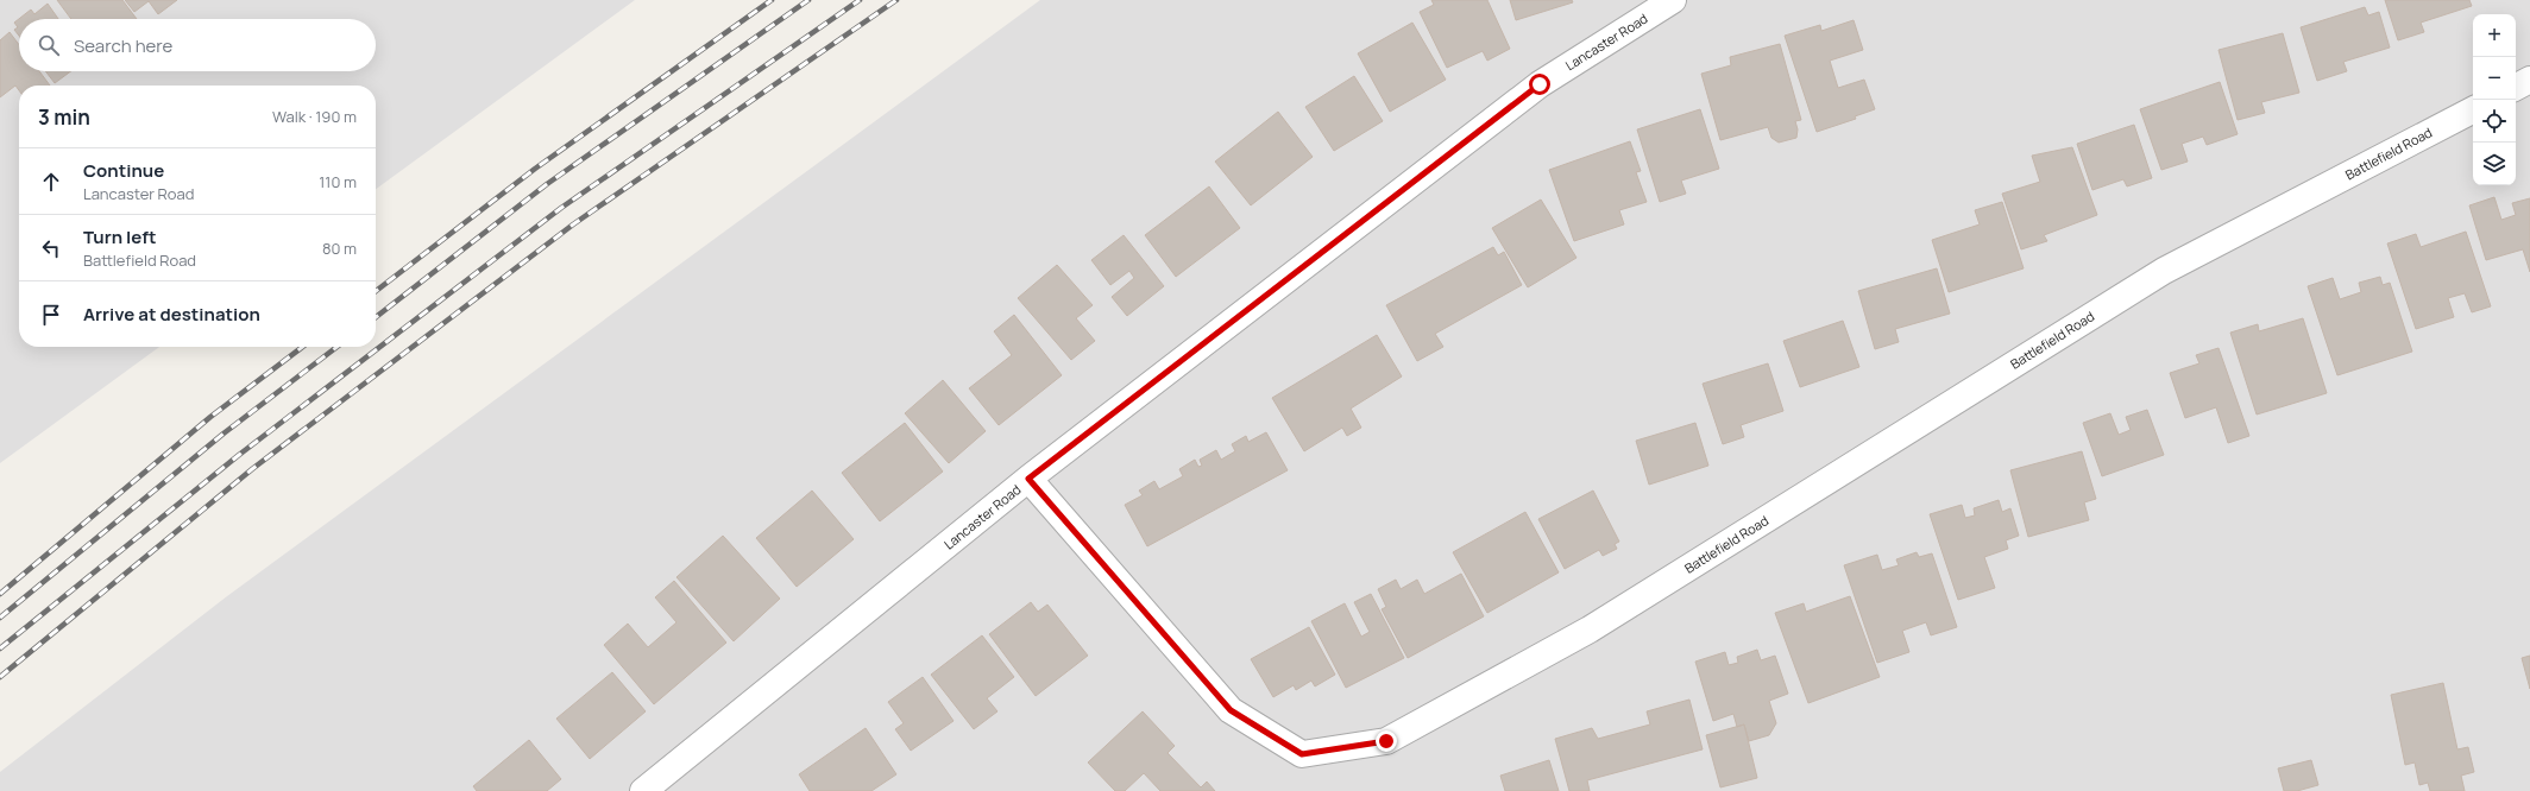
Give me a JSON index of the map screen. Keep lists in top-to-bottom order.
{
  "streets": {
    "street": ["Lancaster Road", "Battlefield Road"]
  },
  "crossings": [
    ["Lancaster Road", "Battlefield Road"]
  ],
  "page": {
    "map_buttons": ["+", "−"],
    "search": "Search here",
    "heading": ["3 min", "Walk · 190 m"],
    "list": [
      ["Continue", "Lancaster Road", "110 m"],
      ["Turn left", "Battlefield Road", "80 m"],
      "Arrive at destination"
    ]
  }
}
